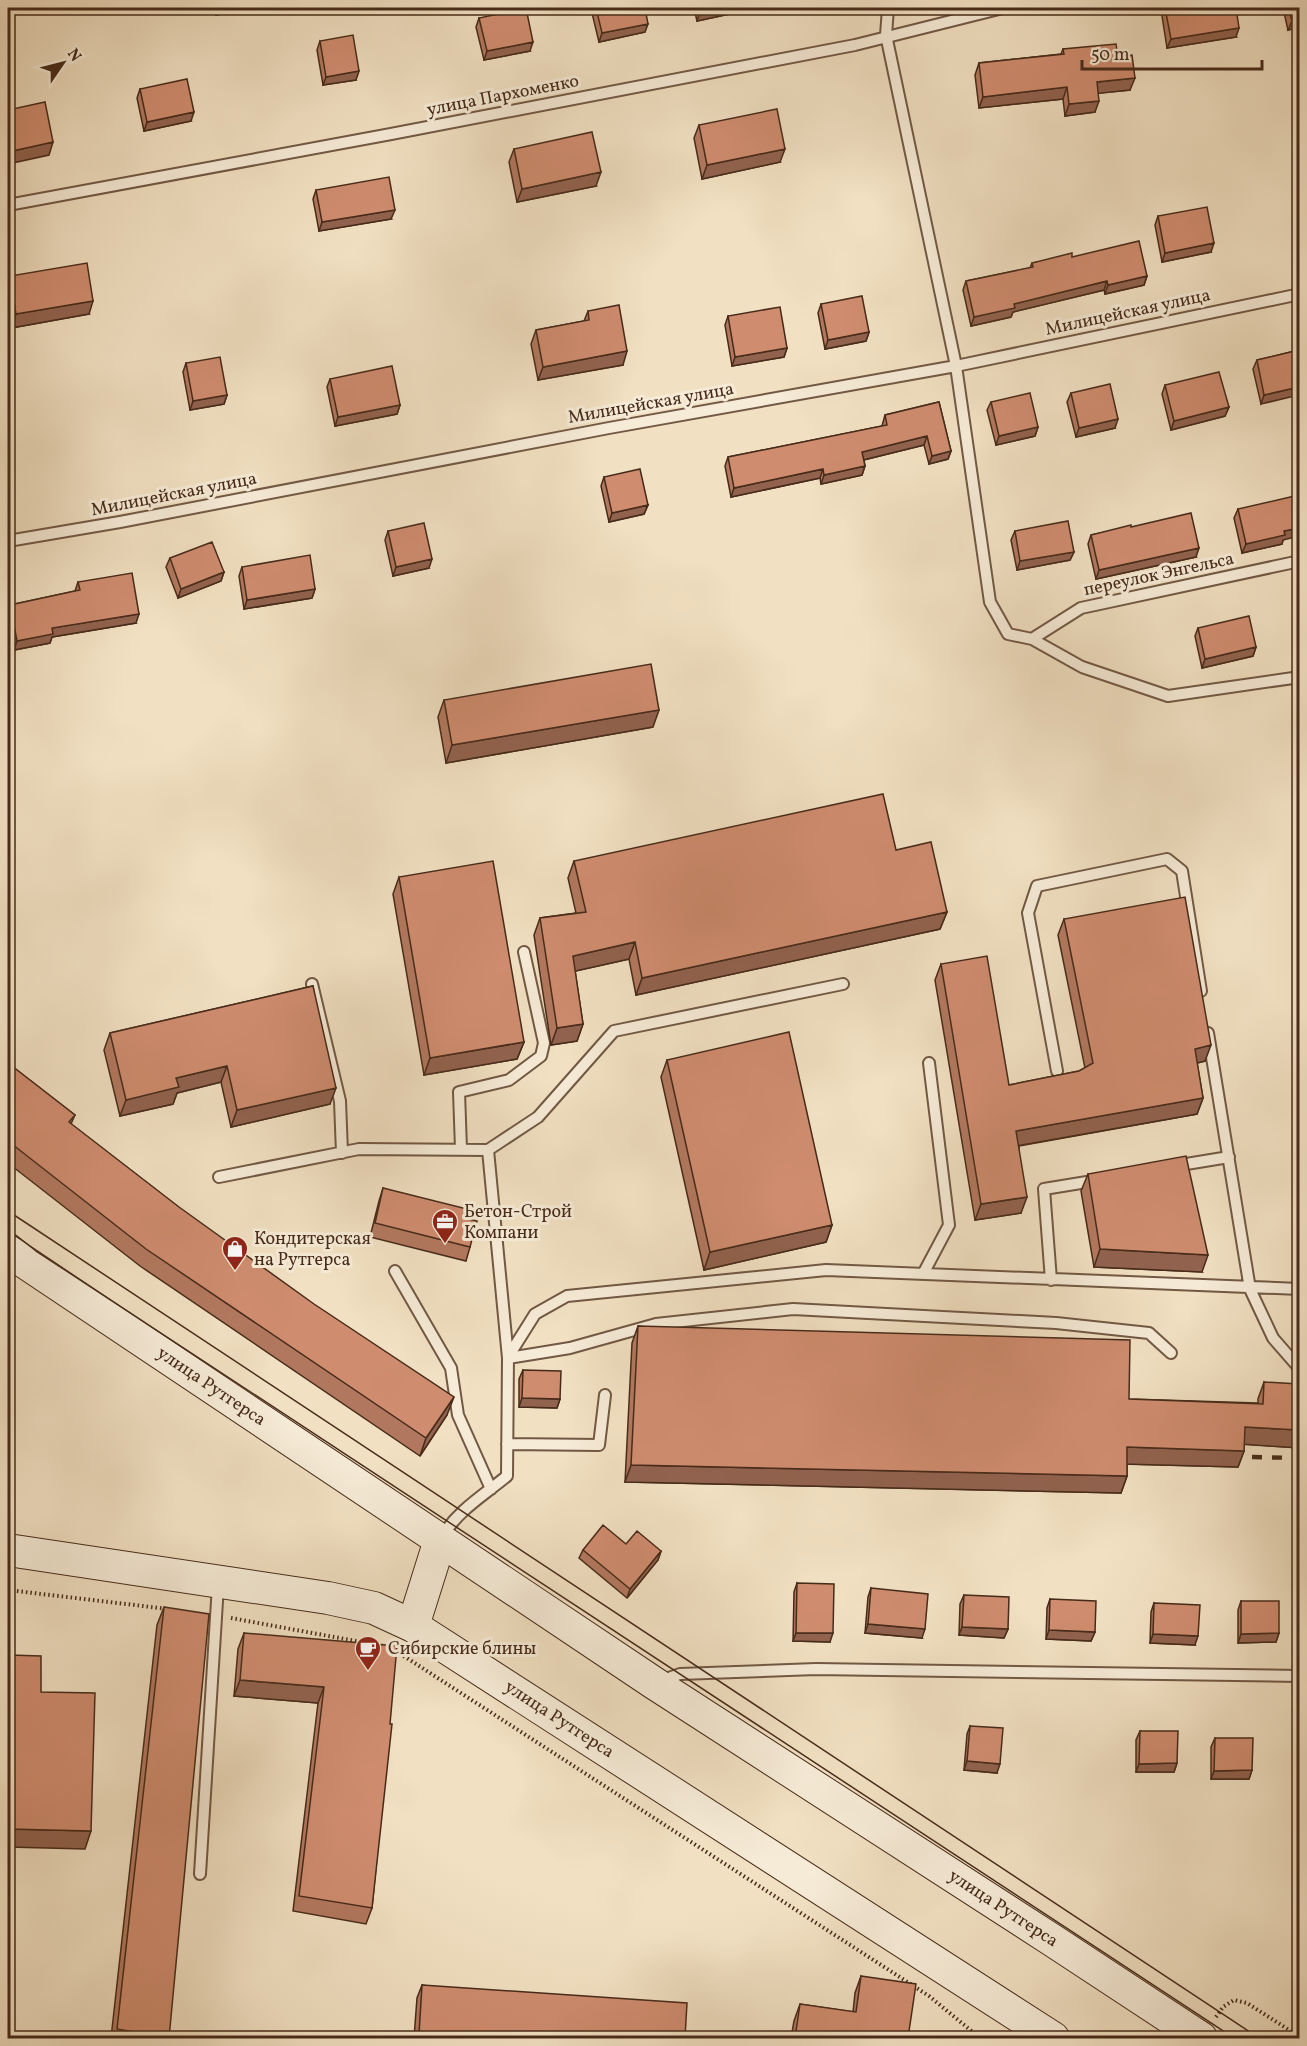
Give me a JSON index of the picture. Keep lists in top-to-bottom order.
{
  "streets": {
    "main road": ["улица Рутгерса"],
    "lane": ["улица Пархоменко", "Милицейская улица", "переулок Энгельса"]
  },
  "places": {
    "office": ["Бетон-Строй Компани"],
    "shop": ["Кондитерская на Рутгерса"],
    "cafe": ["Сибирские блины"]
  },
  "scale_bar": "50 m",
  "north": "top right"
}
